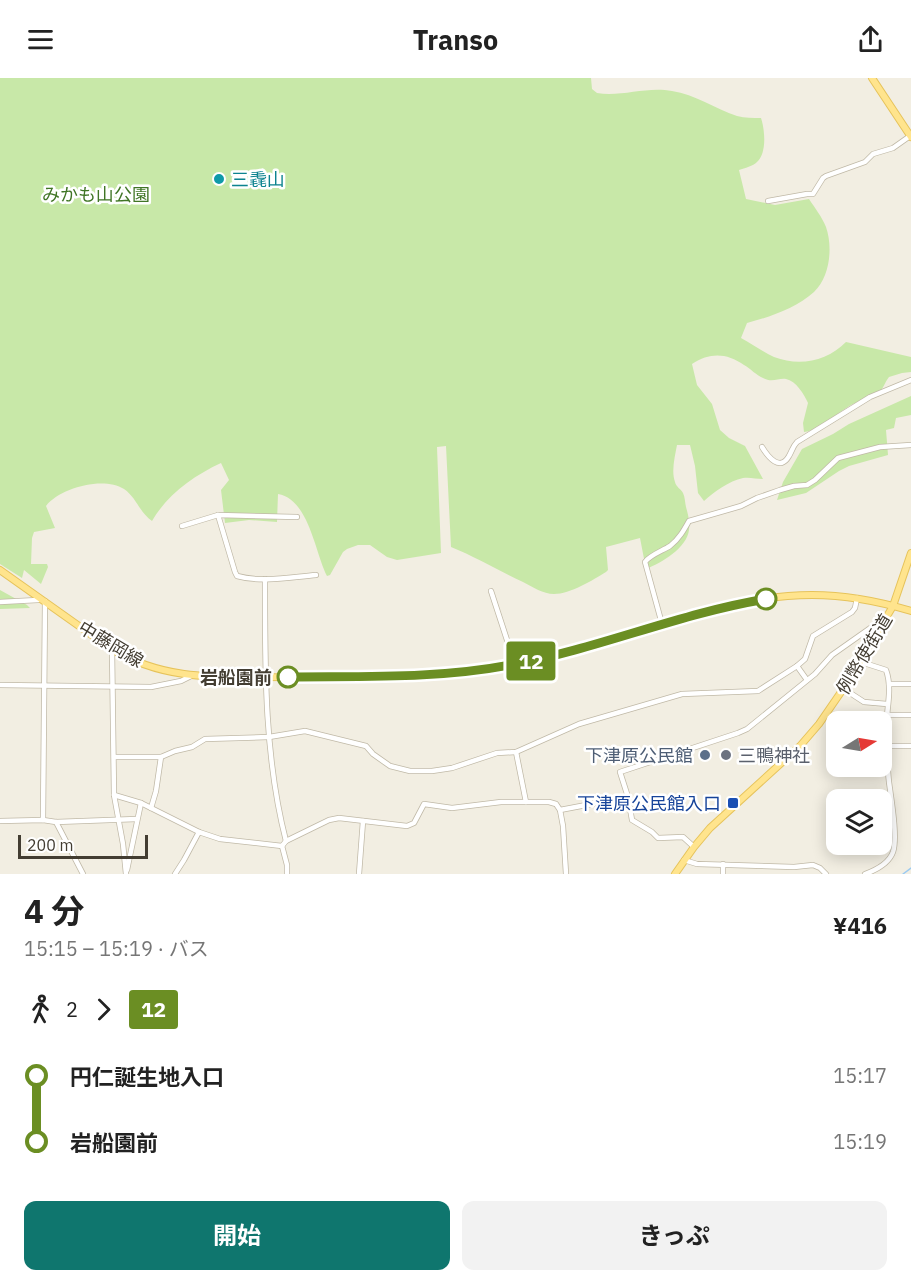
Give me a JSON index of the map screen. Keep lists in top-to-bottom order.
{
  "streets": {
    "main road": ["中藤岡線", "例幣使街道"]
  },
  "crossings": [
    ["中藤岡線", "例幣使街道"]
  ],
  "parks": ["みかも山公園"],
  "places": {
    "other": [
      "三毳山",
      "岩船園前",
      "下津原公民館",
      "三鴨神社"
    ],
    "transit": ["下津原公民館入口"]
  },
  "lines": ["bus line 12"],
  "scale_bar": "200 m",
  "north": "right",
  "page": {
    "header": "Transo",
    "on_map": "12",
    "scale": "200 m",
    "heading": ["4 分", "15:15 – 15:19 · バス", "¥416"],
    "legs": ["2", "12"],
    "list": [
      {
        "name": "円仁誕生地入口",
        "value": "15:17"
      },
      {
        "name": "岩船園前",
        "value": "15:19"
      }
    ],
    "buttons": ["開始", "きっぷ"]
  }
}
